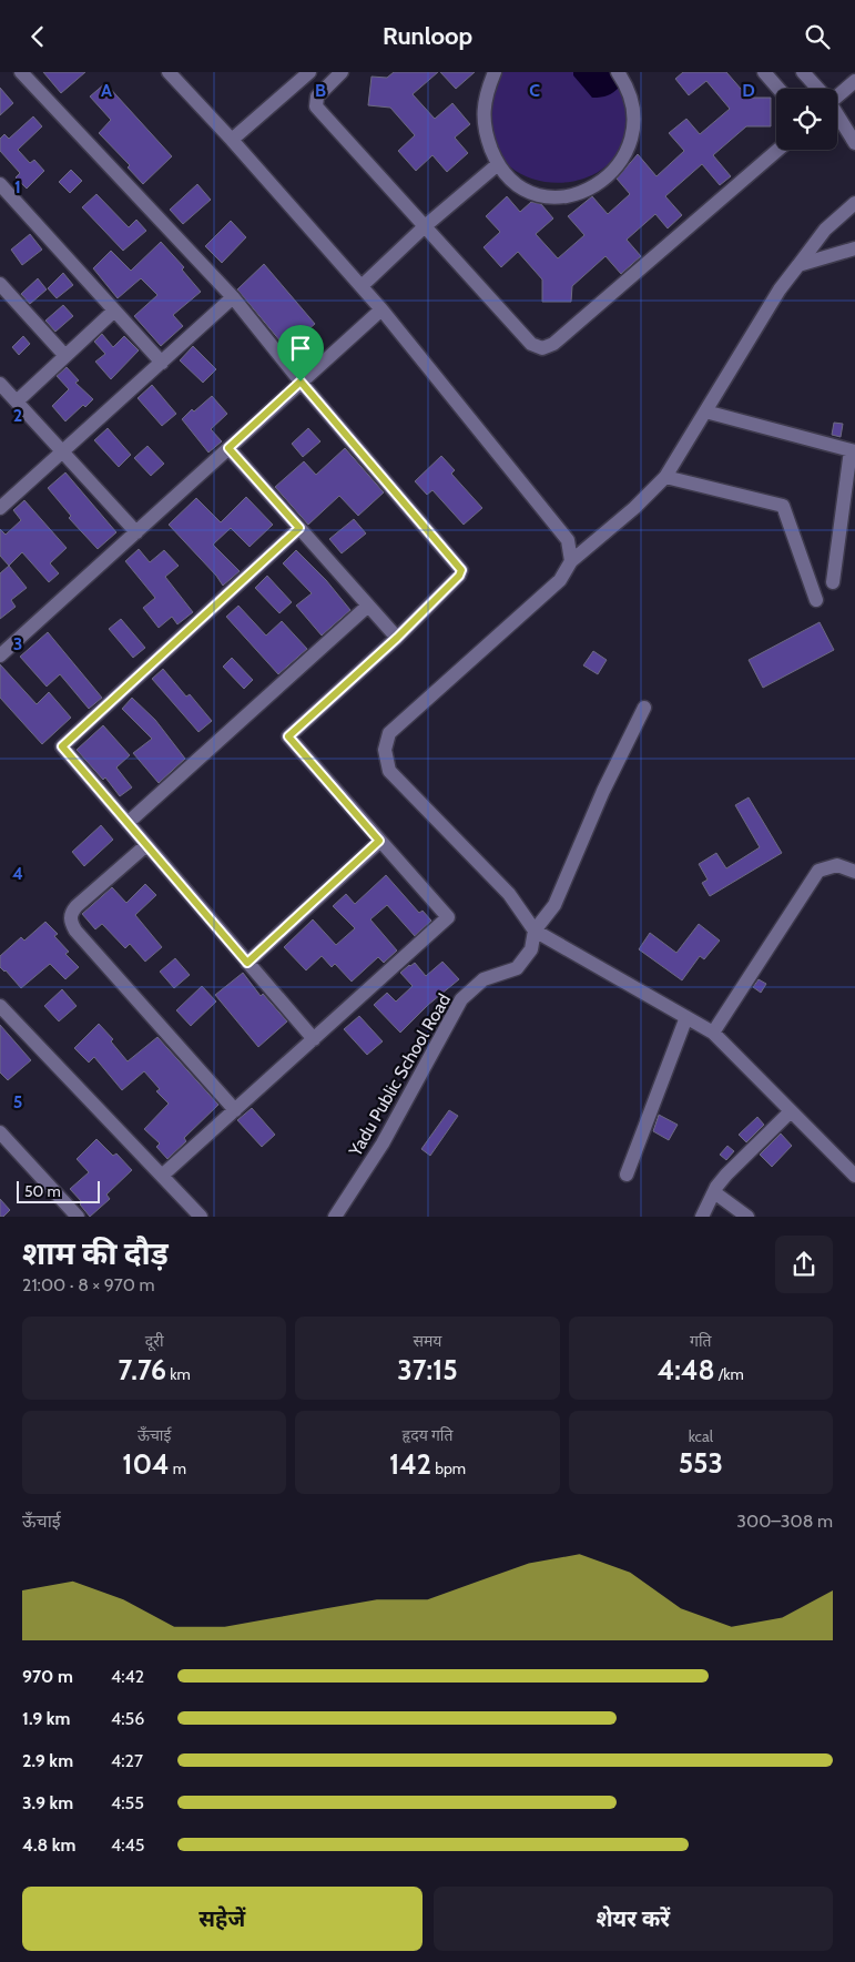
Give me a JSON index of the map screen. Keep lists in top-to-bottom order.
{
  "streets": {
    "street": ["Yadu Public School Road"]
  },
  "scale_bar": "50 m",
  "page": {
    "header": "Runloop",
    "scale": "50 m",
    "heading": ["शाम की दौड़", "21:00 · 8 × 970 m"],
    "stats": [
      ["दूरी", "7.76 km"],
      ["समय", "37:15"],
      ["गति", "4:48 /km"],
      ["ऊँचाई", "104 m"],
      ["हृदय गति", "142 bpm"],
      ["kcal", "553"]
    ],
    "chart": ["ऊँचाई", "300–308 m"],
    "list": [
      {
        "name": "970 m",
        "note": "4:42"
      },
      {
        "name": "1.9 km",
        "note": "4:56"
      },
      {
        "name": "2.9 km",
        "note": "4:27"
      },
      {
        "name": "3.9 km",
        "note": "4:55"
      },
      {
        "name": "4.8 km",
        "note": "4:45"
      }
    ],
    "buttons": ["सहेजें", "शेयर करें"]
  },
  "grid": {
    "columns": [
      "A",
      "B",
      "C",
      "D"
    ],
    "rows": [
      "1",
      "2",
      "3",
      "4",
      "5"
    ]
  }
}
